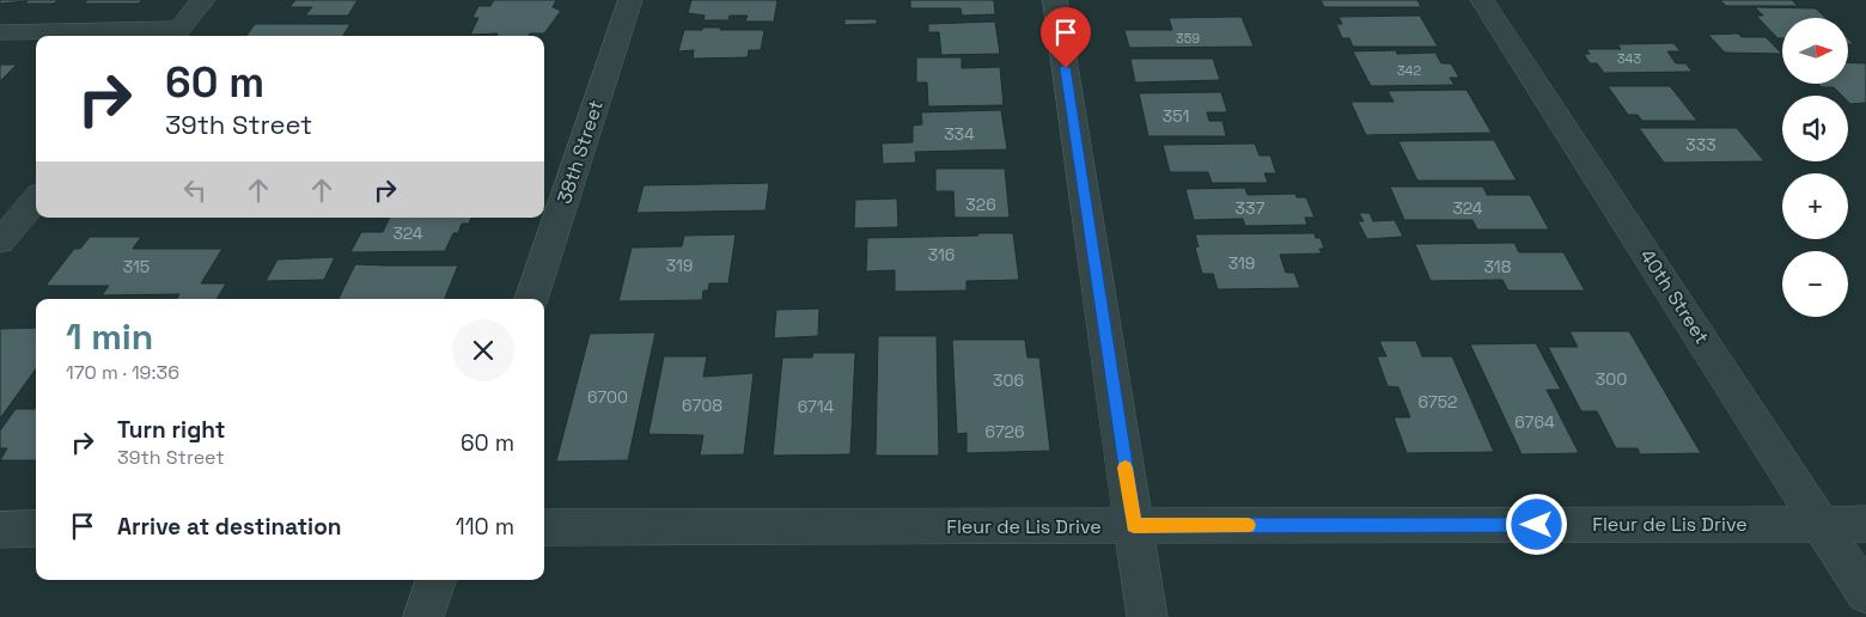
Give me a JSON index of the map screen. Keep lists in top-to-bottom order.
{
  "streets": {
    "street": ["38th Street", "40th Street", "Fleur de Lis Drive"]
  },
  "crossings": [
    ["40th Street", "Fleur de Lis Drive"]
  ],
  "house_numbers": [
    "359",
    "343",
    "342",
    "351",
    "334",
    "333",
    "326",
    "337",
    "324",
    "324",
    "316",
    "319",
    "319",
    "315",
    "318",
    "300",
    "306",
    "6700",
    "6752",
    "6708",
    "6714",
    "6764",
    "6726"
  ],
  "north": "right",
  "page": {
    "map_buttons": ["+", "−"],
    "turn": ["60 m", "39th Street"],
    "heading": ["1 min", "170 m · 19:36"],
    "list": [
      {
        "name": "Turn right",
        "note": "39th Street",
        "value": "60 m"
      },
      {
        "name": "Arrive at destination",
        "value": "110 m"
      }
    ]
  }
}
